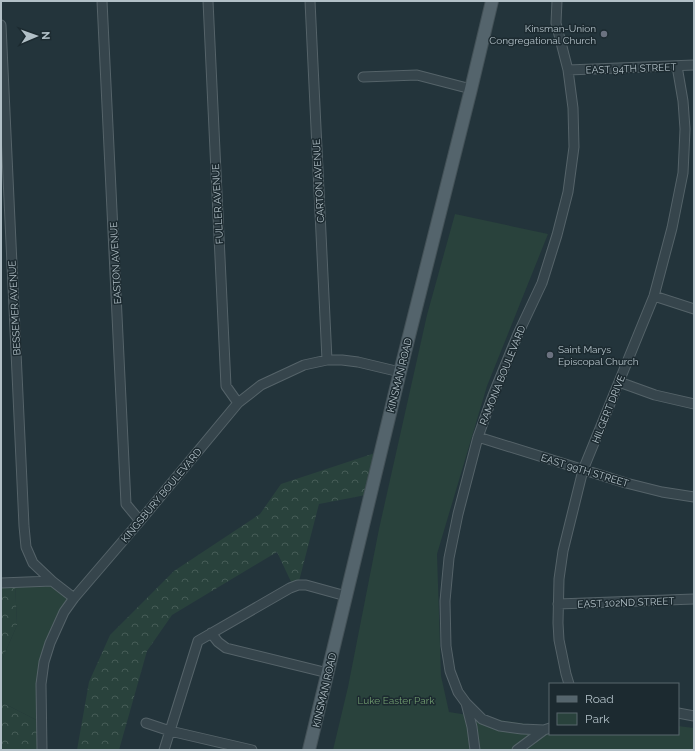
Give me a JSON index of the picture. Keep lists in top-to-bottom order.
{
  "streets": {
    "main road": ["KINSMAN ROAD"],
    "street": [
      "EAST 94TH STREET",
      "CARTON AVENUE",
      "FULLER AVENUE",
      "EASTON AVENUE",
      "BESSEMER AVENUE",
      "RAMONA BOULEVARD",
      "HILGERT DRIVE",
      "EAST 99TH STREET",
      "KINGSBURY BOULEVARD",
      "EAST 102ND STREET"
    ]
  },
  "crossings": [
    ["EAST 94TH STREET", "RAMONA BOULEVARD"],
    ["EAST 94TH STREET", "HILGERT DRIVE"],
    ["CARTON AVENUE", "KINGSBURY BOULEVARD"],
    ["FULLER AVENUE", "KINGSBURY BOULEVARD"],
    ["EASTON AVENUE", "KINGSBURY BOULEVARD"],
    ["KINSMAN ROAD", "KINGSBURY BOULEVARD"],
    ["RAMONA BOULEVARD", "EAST 99TH STREET"],
    ["HILGERT DRIVE", "EAST 99TH STREET"],
    ["HILGERT DRIVE", "EAST 102ND STREET"]
  ],
  "parks": ["Luke Easter Park"],
  "places": ["Kinsman-Union Congregational Church", "Saint Marys Episcopal Church"],
  "legend": ["Road", "Park"],
  "north": "right"
}
